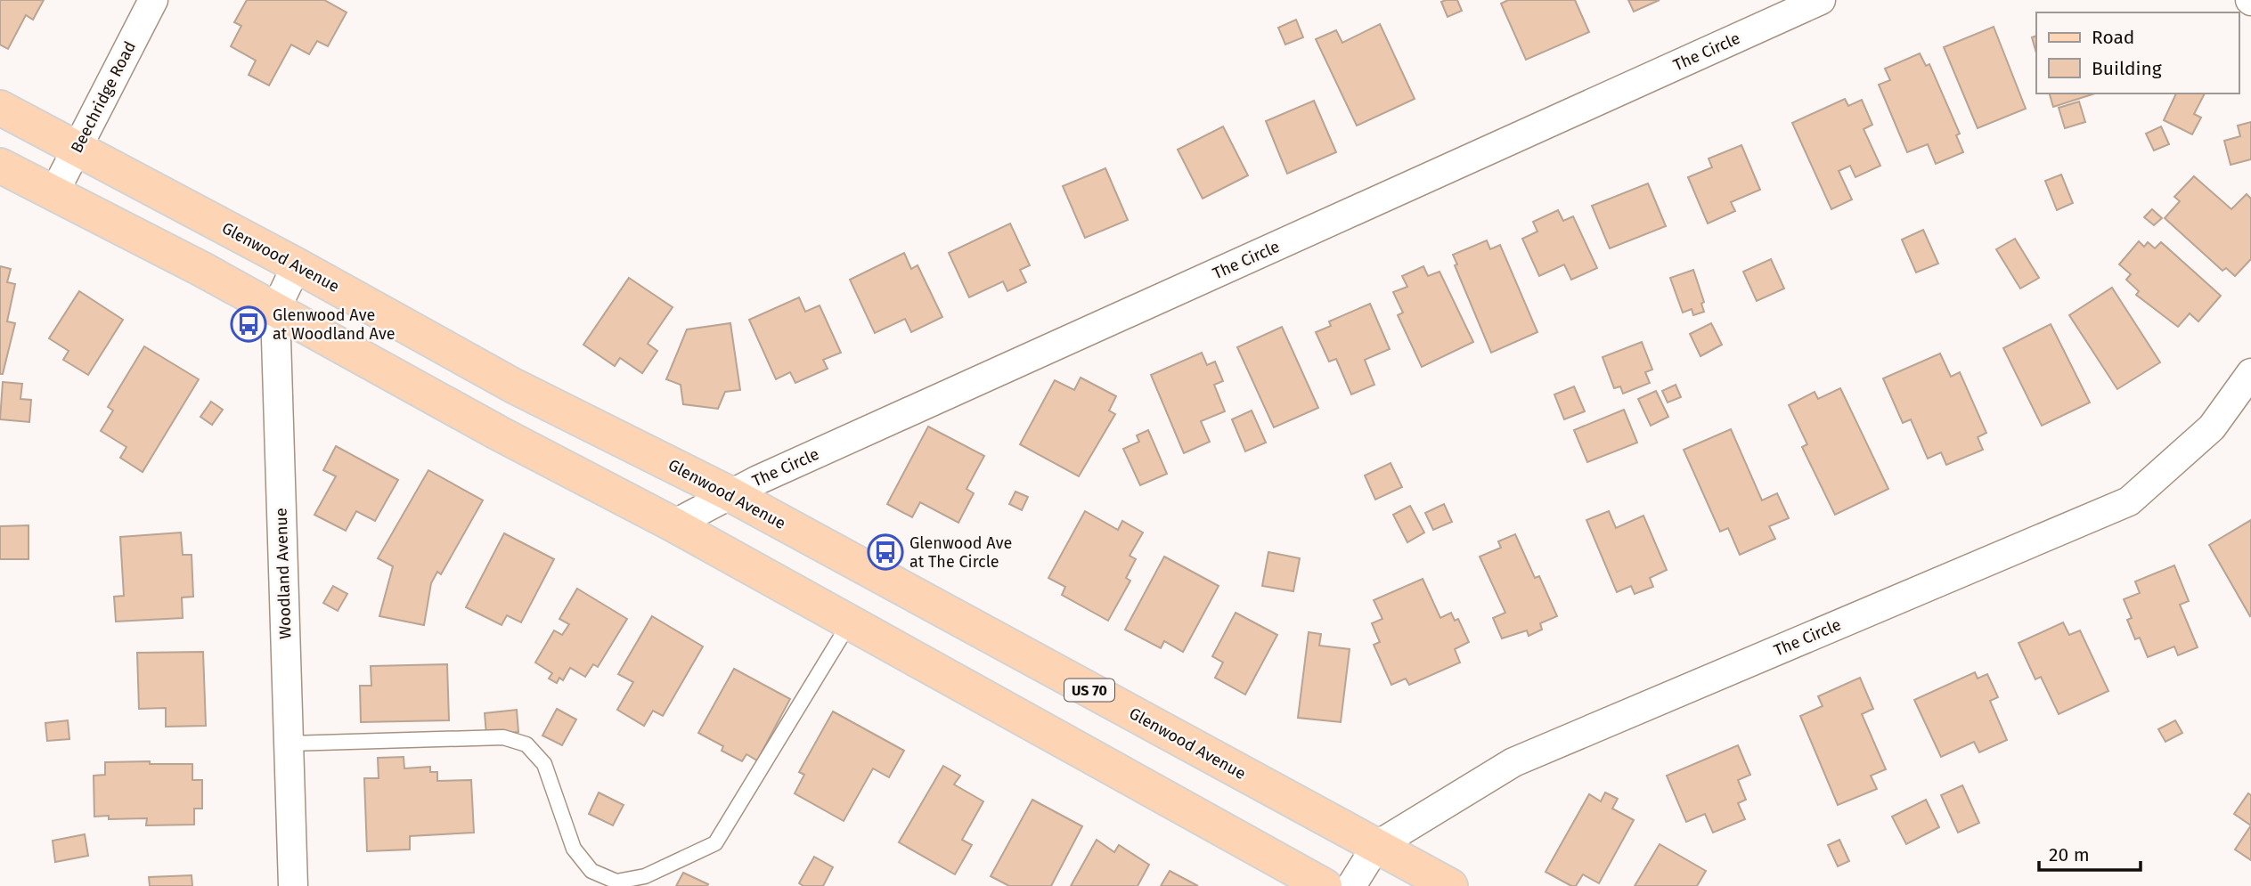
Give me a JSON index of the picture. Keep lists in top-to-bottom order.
{
  "streets": {
    "main road": ["Glenwood Avenue", "US 70"],
    "street": ["The Circle", "Beechridge Road", "Woodland Avenue"]
  },
  "crossings": [
    ["The Circle", "Glenwood Avenue"],
    ["Beechridge Road", "Glenwood Avenue"],
    ["Glenwood Avenue", "Woodland Avenue"]
  ],
  "places": {
    "bus stop": ["Glenwood Ave at Woodland Ave", "Glenwood Ave at The Circle"]
  },
  "legend": ["Road", "Building"],
  "scale_bar": "20 m"
}
